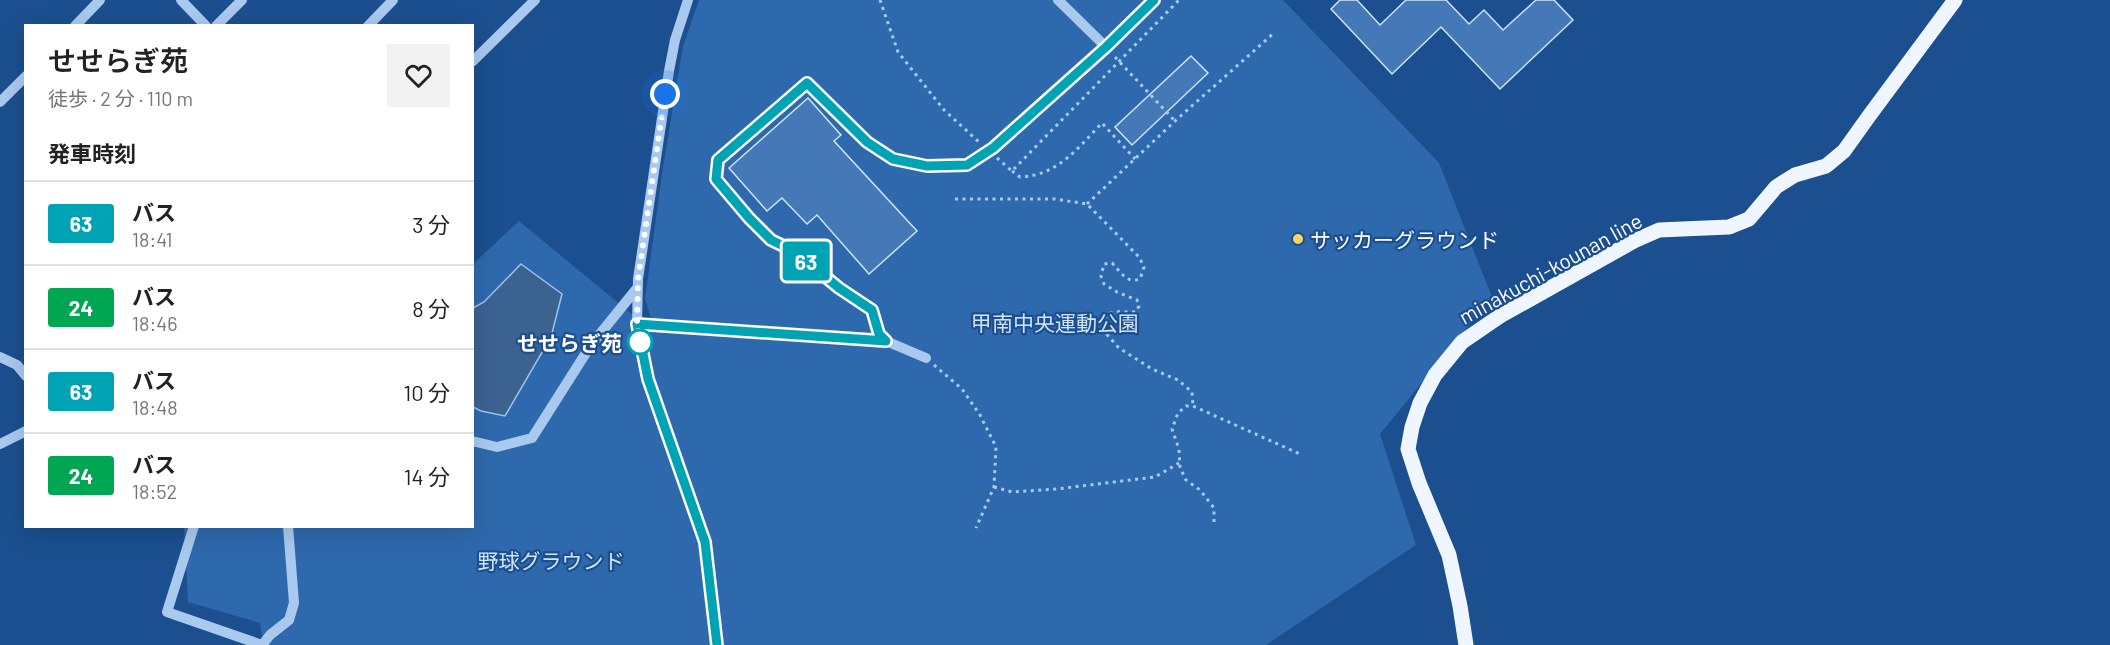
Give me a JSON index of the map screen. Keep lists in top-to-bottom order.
{
  "streets": {
    "main road": ["minakuchi-kounan line"]
  },
  "parks": ["甲南中央運動公園", "野球グラウンド"],
  "places": ["サッカーグラウンド", "せせらぎ苑"],
  "lines": ["bus line 63"],
  "page": {
    "on_map": "63",
    "heading": [
      ["せせらぎ苑", "徒歩 · 2 分 · 110 m"],
      "発車時刻"
    ],
    "list": [
      {
        "mark": "63",
        "name": "バス",
        "note": "18:41",
        "value": "3 分"
      },
      {
        "mark": "24",
        "name": "バス",
        "note": "18:46",
        "value": "8 分"
      },
      {
        "mark": "63",
        "name": "バス",
        "note": "18:48",
        "value": "10 分"
      },
      {
        "mark": "24",
        "name": "バス",
        "note": "18:52",
        "value": "14 分"
      }
    ]
  }
}
